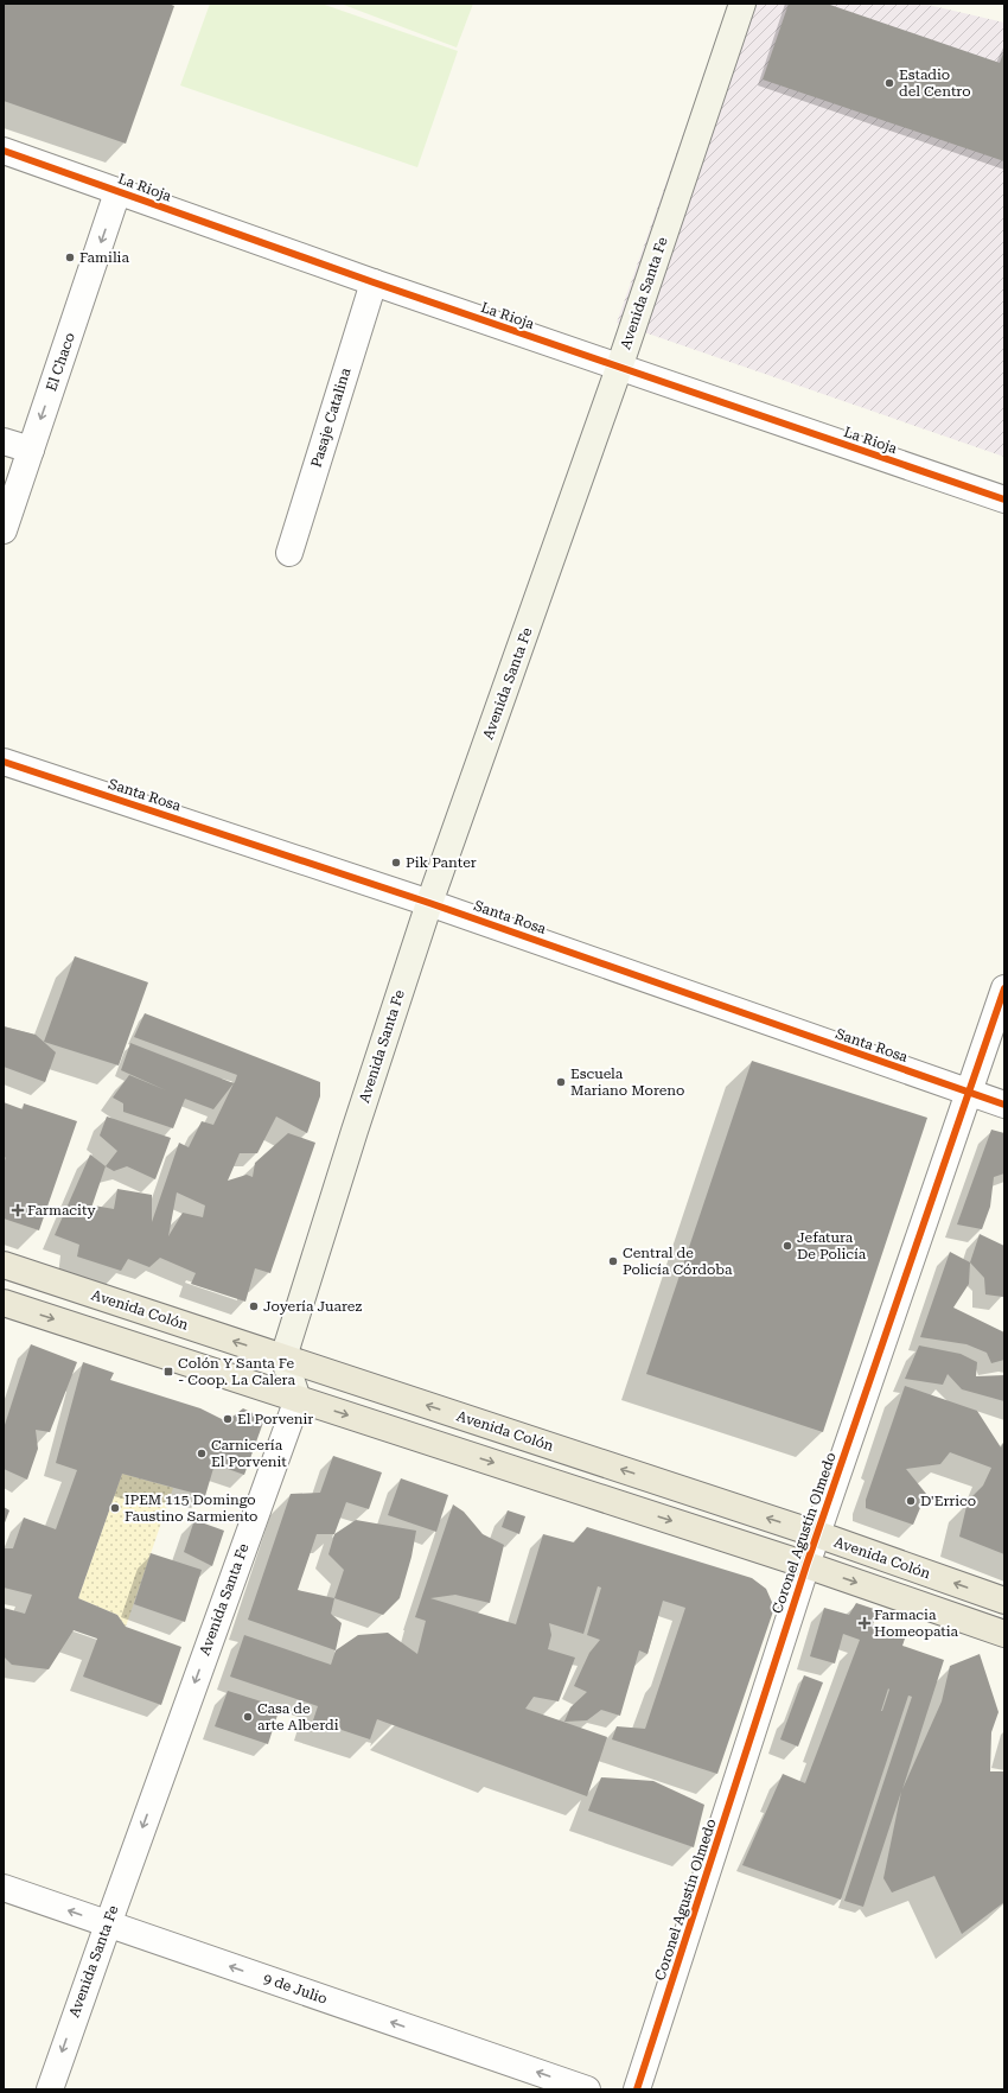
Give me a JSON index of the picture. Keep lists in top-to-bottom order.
{
  "streets": {
    "main road": ["Avenida Santa Fe", "Avenida Colón"],
    "street": [
      "La Rioja",
      "El Chaco",
      "Pasaje Catalina",
      "Santa Rosa",
      "Coronel Agustín Olmedo",
      "9 de Julio"
    ]
  },
  "crossings": [
    ["La Rioja", "Avenida Santa Fe"],
    ["La Rioja", "El Chaco"],
    ["La Rioja", "Pasaje Catalina"],
    ["Avenida Santa Fe", "Santa Rosa"],
    ["Avenida Santa Fe", "Avenida Colón"],
    ["Avenida Santa Fe", "9 de Julio"],
    ["Santa Rosa", "Coronel Agustín Olmedo"],
    ["Avenida Colón", "Coronel Agustín Olmedo"]
  ],
  "one_way": ["El Chaco", "9 de Julio"],
  "places": {
    "other": [
      "Estadio del Centro",
      "Familia",
      "Pik Panter",
      "Escuela Mariano Moreno",
      "Jefatura De Policía",
      "Central de Policía Córdoba",
      "Joyería Juarez",
      "El Porvenir",
      "Carnicería El Porvenit",
      "D'Errico",
      "IPEM 115 Domingo Faustino Sarmiento",
      "Casa de arte Alberdi"
    ],
    "health": ["Farmacity", "Farmacia Homeopatia"],
    "transit": ["Colón Y Santa Fe - Coop. La Calera"]
  }
}
